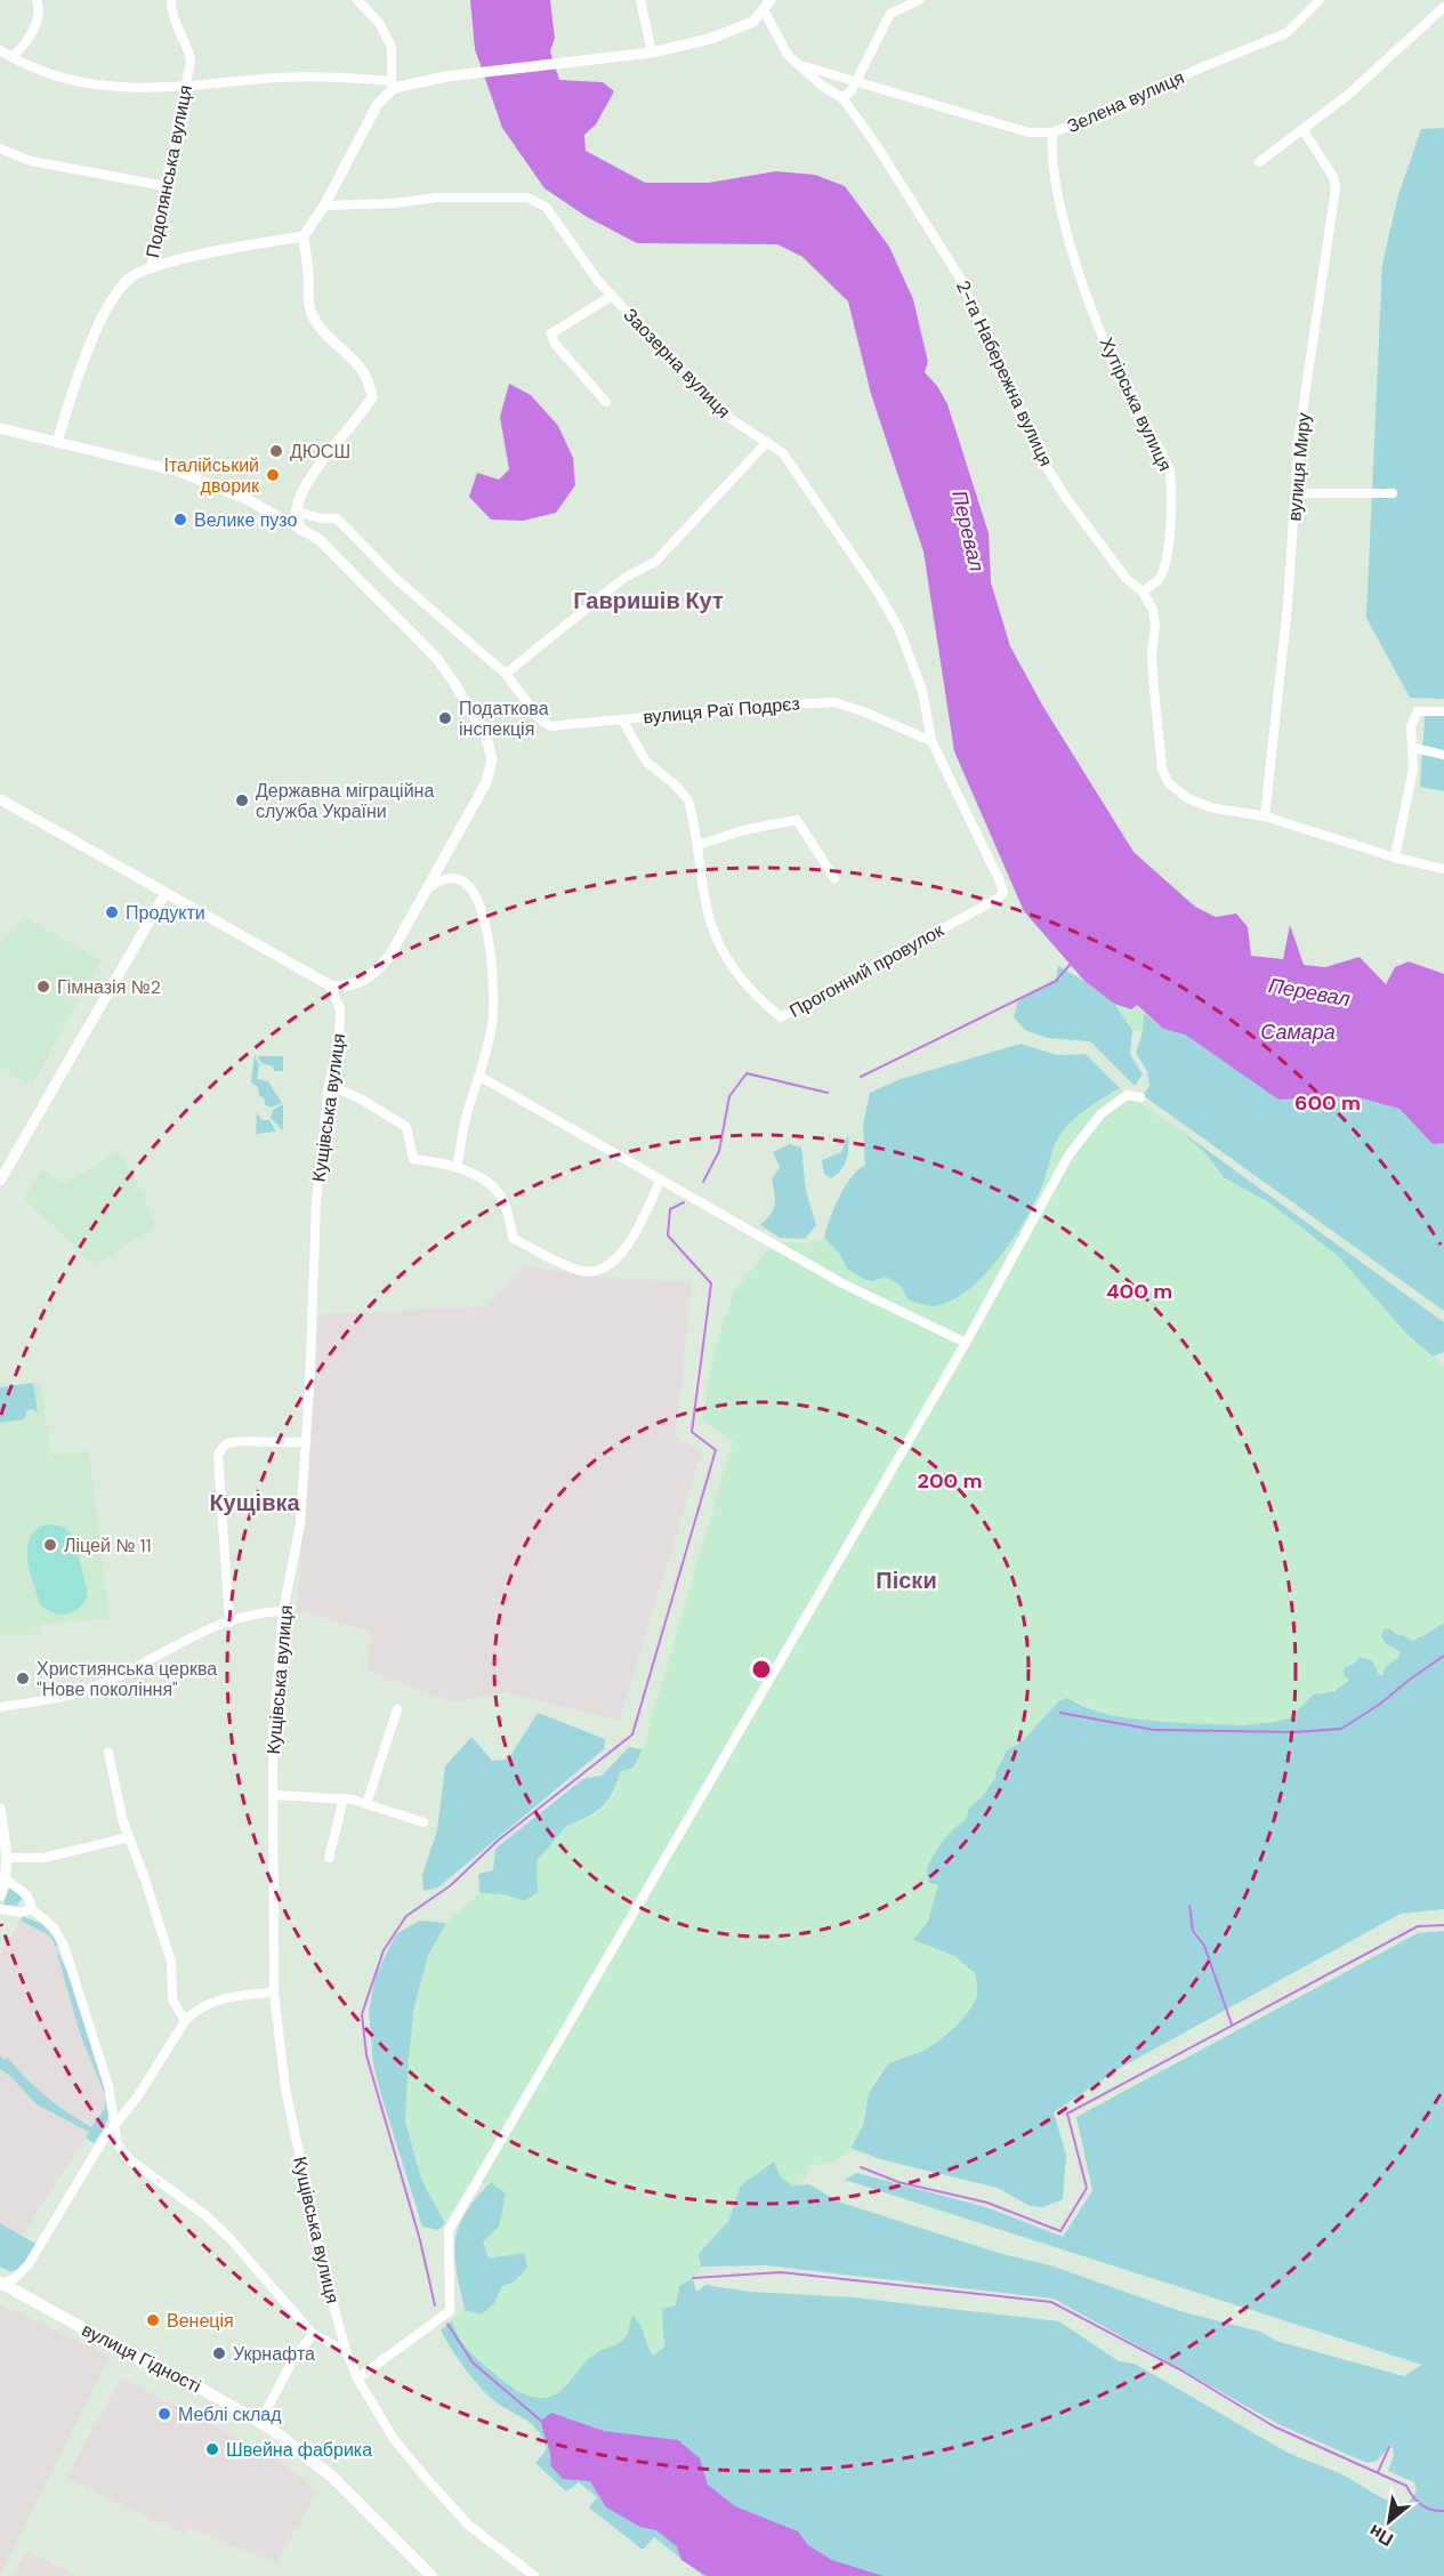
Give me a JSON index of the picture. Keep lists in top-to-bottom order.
{
  "streets": {
    "main road": ["вулиця Гідності"],
    "street": [
      "Зелена вулиця",
      "Подолянська вулиця",
      "Заозерна вулиця",
      "2-га Набережна вулиця",
      "Хутірська вулиця",
      "вулиця Миру",
      "вулиця Раї Подрєз",
      "Прогонний провулок",
      "Кущівська вулиця"
    ]
  },
  "crossings": [
    ["Зелена вулиця", "2-га Набережна вулиця"],
    ["Зелена вулиця", "Хутірська вулиця"],
    ["Заозерна вулиця", "вулиця Раї Подрєз"],
    ["Заозерна вулиця", "Прогонний провулок"],
    ["2-га Набережна вулиця", "Хутірська вулиця"],
    ["2-га Набережна вулиця", "вулиця Миру"],
    ["вулиця Раї Подрєз", "Прогонний провулок"]
  ],
  "districts": ["Гавришів Кут", "Кущівка", "Піски"],
  "water": ["Перевал", "Самара"],
  "places": [
    "ДЮСШ",
    "Італійський дворик",
    "Велике пузо",
    "Податкова інспекція",
    "Державна міграційна служба України",
    "Продукти",
    "Гімназія №2",
    "Ліцей № 11",
    "Християнська церква \"Нове покоління\"",
    "Венеція",
    "Укрнафта",
    "Меблі склад",
    "Швейна фабрика"
  ],
  "north": "bottom left",
  "rings": ["600 m", "400 m", "200 m"]
}
